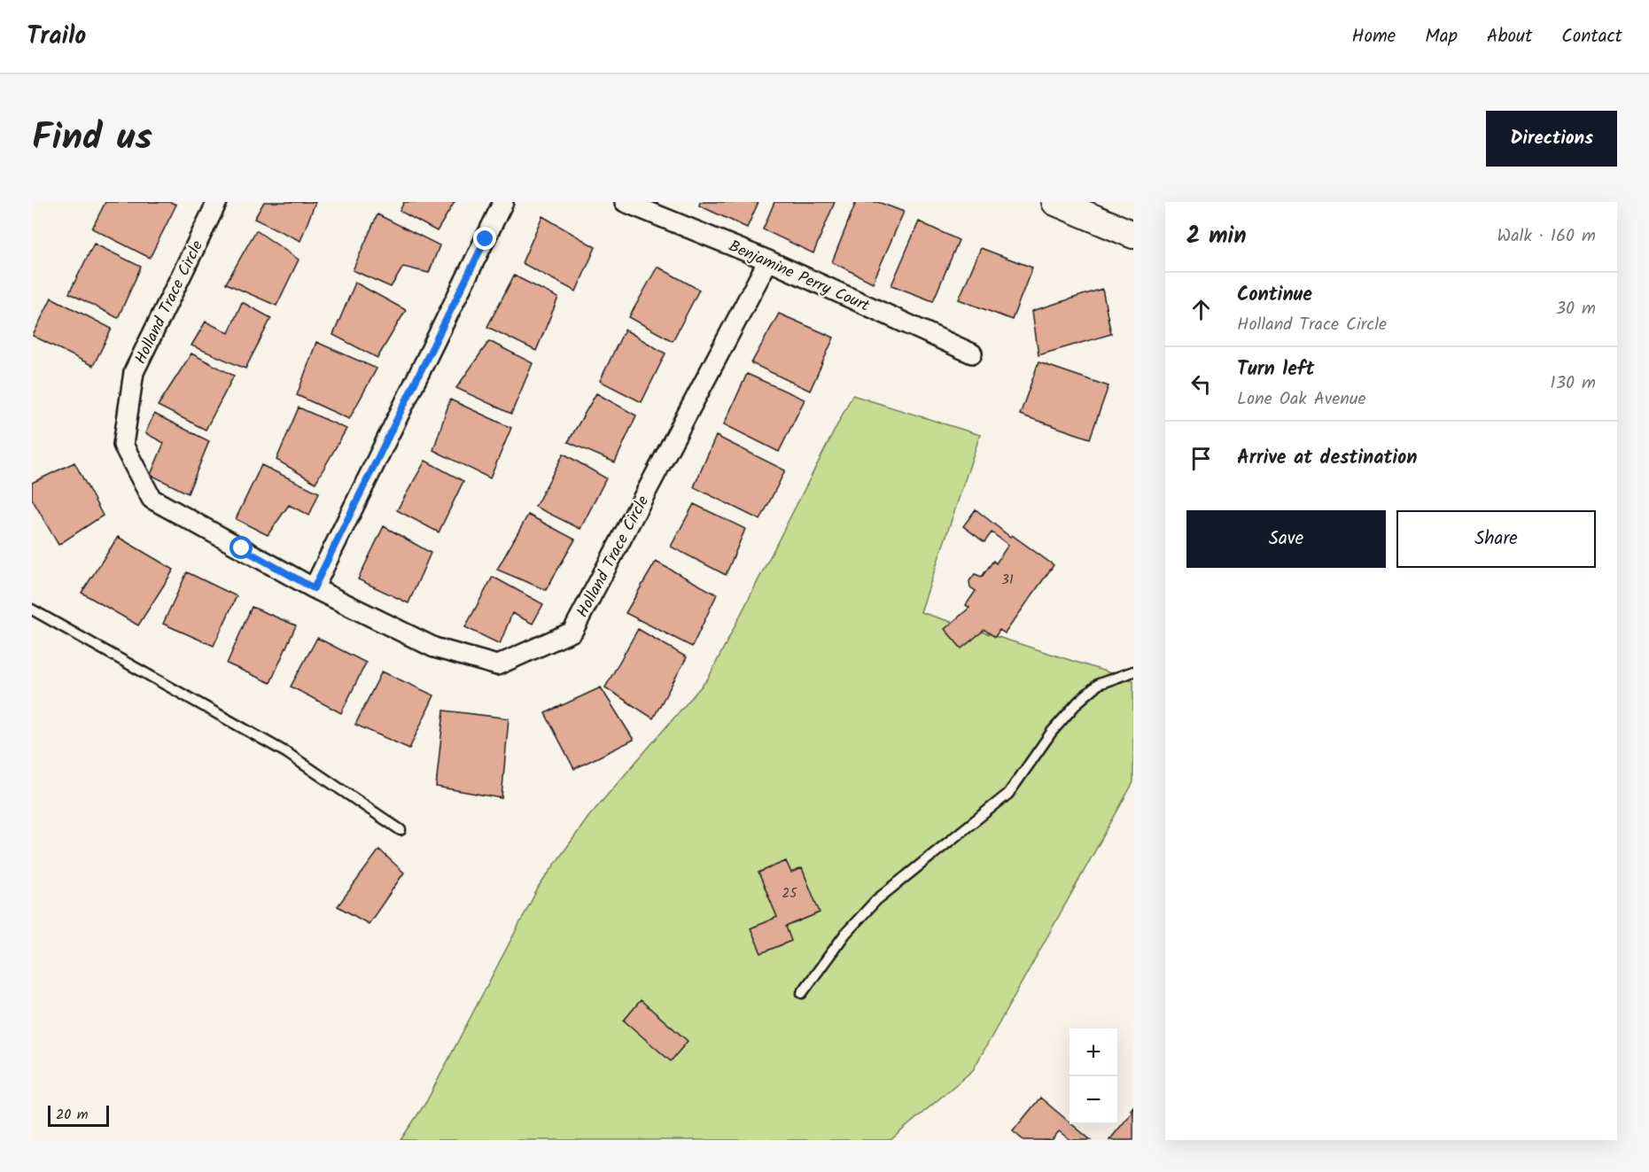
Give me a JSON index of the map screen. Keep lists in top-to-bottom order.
{
  "streets": {
    "street": ["Benjamine Perry Court", "Holland Trace Circle"]
  },
  "crossings": [
    ["Benjamine Perry Court", "Holland Trace Circle"]
  ],
  "house_numbers": ["31", "25"],
  "scale_bar": "20 m",
  "page": {
    "header": "Trailo",
    "nav": [
      "Home",
      "Map",
      "About",
      "Contact"
    ],
    "title": "Find us",
    "buttons": [
      "Directions",
      ["Save", "Share"]
    ],
    "heading": ["2 min", "Walk · 160 m"],
    "list": [
      ["Continue", "Holland Trace Circle", "30 m"],
      ["Turn left", "Lone Oak Avenue", "130 m"],
      "Arrive at destination"
    ],
    "map_buttons": ["+", "−"],
    "scale": "20 m"
  }
}
